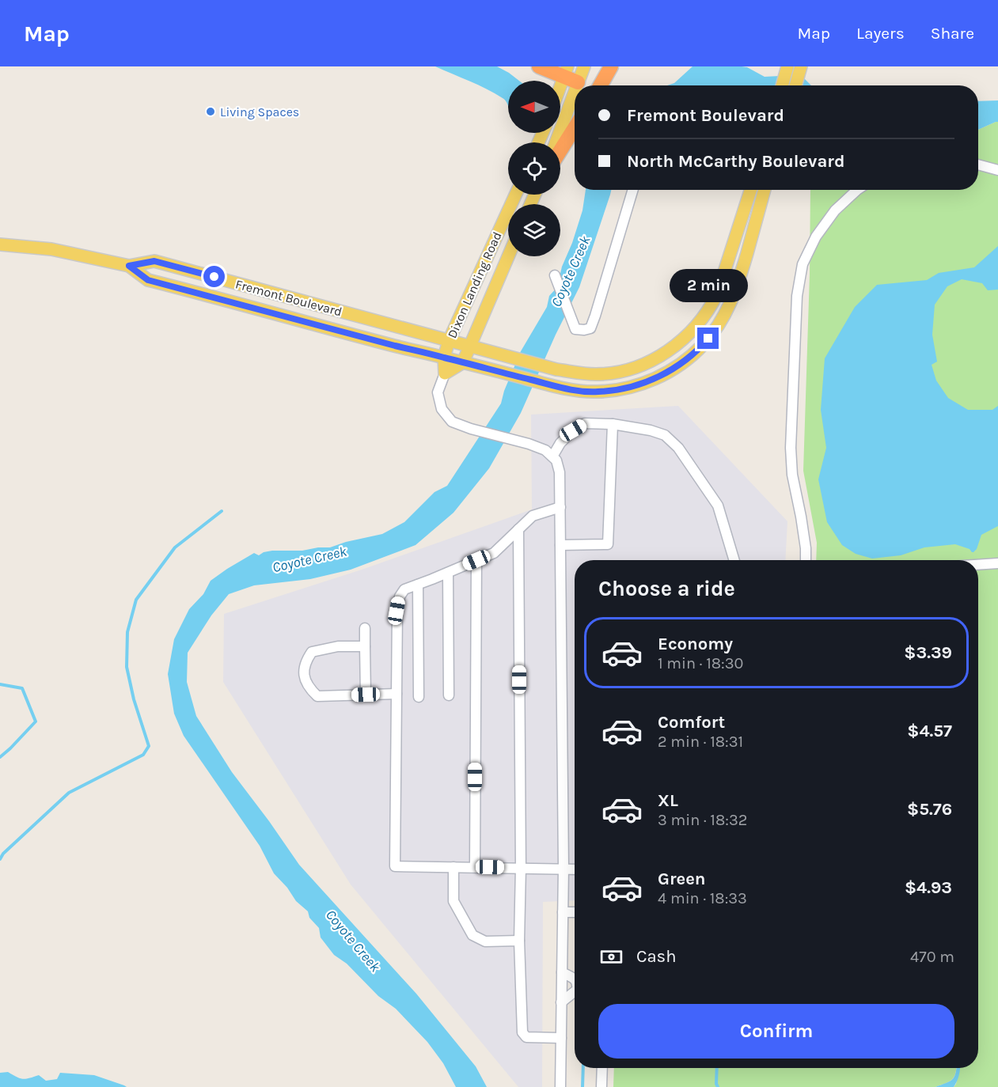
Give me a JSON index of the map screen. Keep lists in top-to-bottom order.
{
  "streets": {
    "main road": ["Dixon Landing Road", "Fremont Boulevard"]
  },
  "crossings": [
    ["Dixon Landing Road", "Fremont Boulevard"]
  ],
  "water": ["Coyote Creek"],
  "places": ["Living Spaces"],
  "north": "left",
  "page": {
    "header": "Map",
    "nav": ["Map", "Layers", "Share"],
    "banner": ["Fremont Boulevard", "North McCarthy Boulevard"],
    "bubble": "2 min",
    "heading": "Choose a ride",
    "list": [
      {
        "name": "Economy",
        "note": "1 min · 18:30",
        "value": "$3.39"
      },
      {
        "name": "Comfort",
        "note": "2 min · 18:31",
        "value": "$4.57"
      },
      {
        "name": "XL",
        "note": "3 min · 18:32",
        "value": "$5.76"
      },
      {
        "name": "Green",
        "note": "4 min · 18:33",
        "value": "$4.93"
      }
    ],
    "pay": ["Cash", "470 m"],
    "buttons": "Confirm"
  }
}
